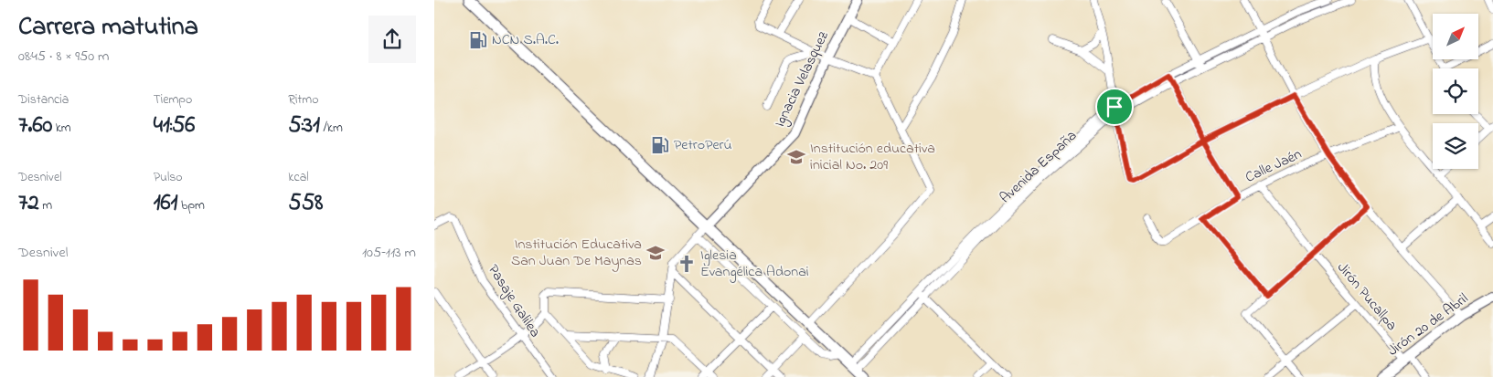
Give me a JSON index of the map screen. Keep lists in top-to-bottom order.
{
  "streets": {
    "main road": ["Ignacia Velasquez", "Jirón 20 de Abril"],
    "street": [
      "Calle Jaén",
      "Avenida España",
      "Jirón Pucallpa",
      "Pasaje Galilea"
    ]
  },
  "crossings": [
    ["Calle Jaén", "Jirón Pucallpa"],
    ["Jirón Pucallpa", "Jirón 20 de Abril"]
  ],
  "places": {
    "fuel station": ["NCN S.A.C.", "PetroPerú"],
    "school or university": ["Institución educativa inicial No. 209", "Institución Educativa San Juan De Maynas"],
    "church": ["Iglesia Evangélica Adonai"]
  },
  "north": "top right",
  "page": {
    "heading": ["Carrera matutina", "08:45 · 8 × 950 m"],
    "stats": [
      ["Distancia", "7.60 km"],
      ["Tiempo", "41:56"],
      ["Ritmo", "5:31 /km"],
      ["Desnivel", "72 m"],
      ["Pulso", "161 bpm"],
      ["kcal", "558"]
    ],
    "chart": ["Desnivel", "105–113 m"]
  }
}
